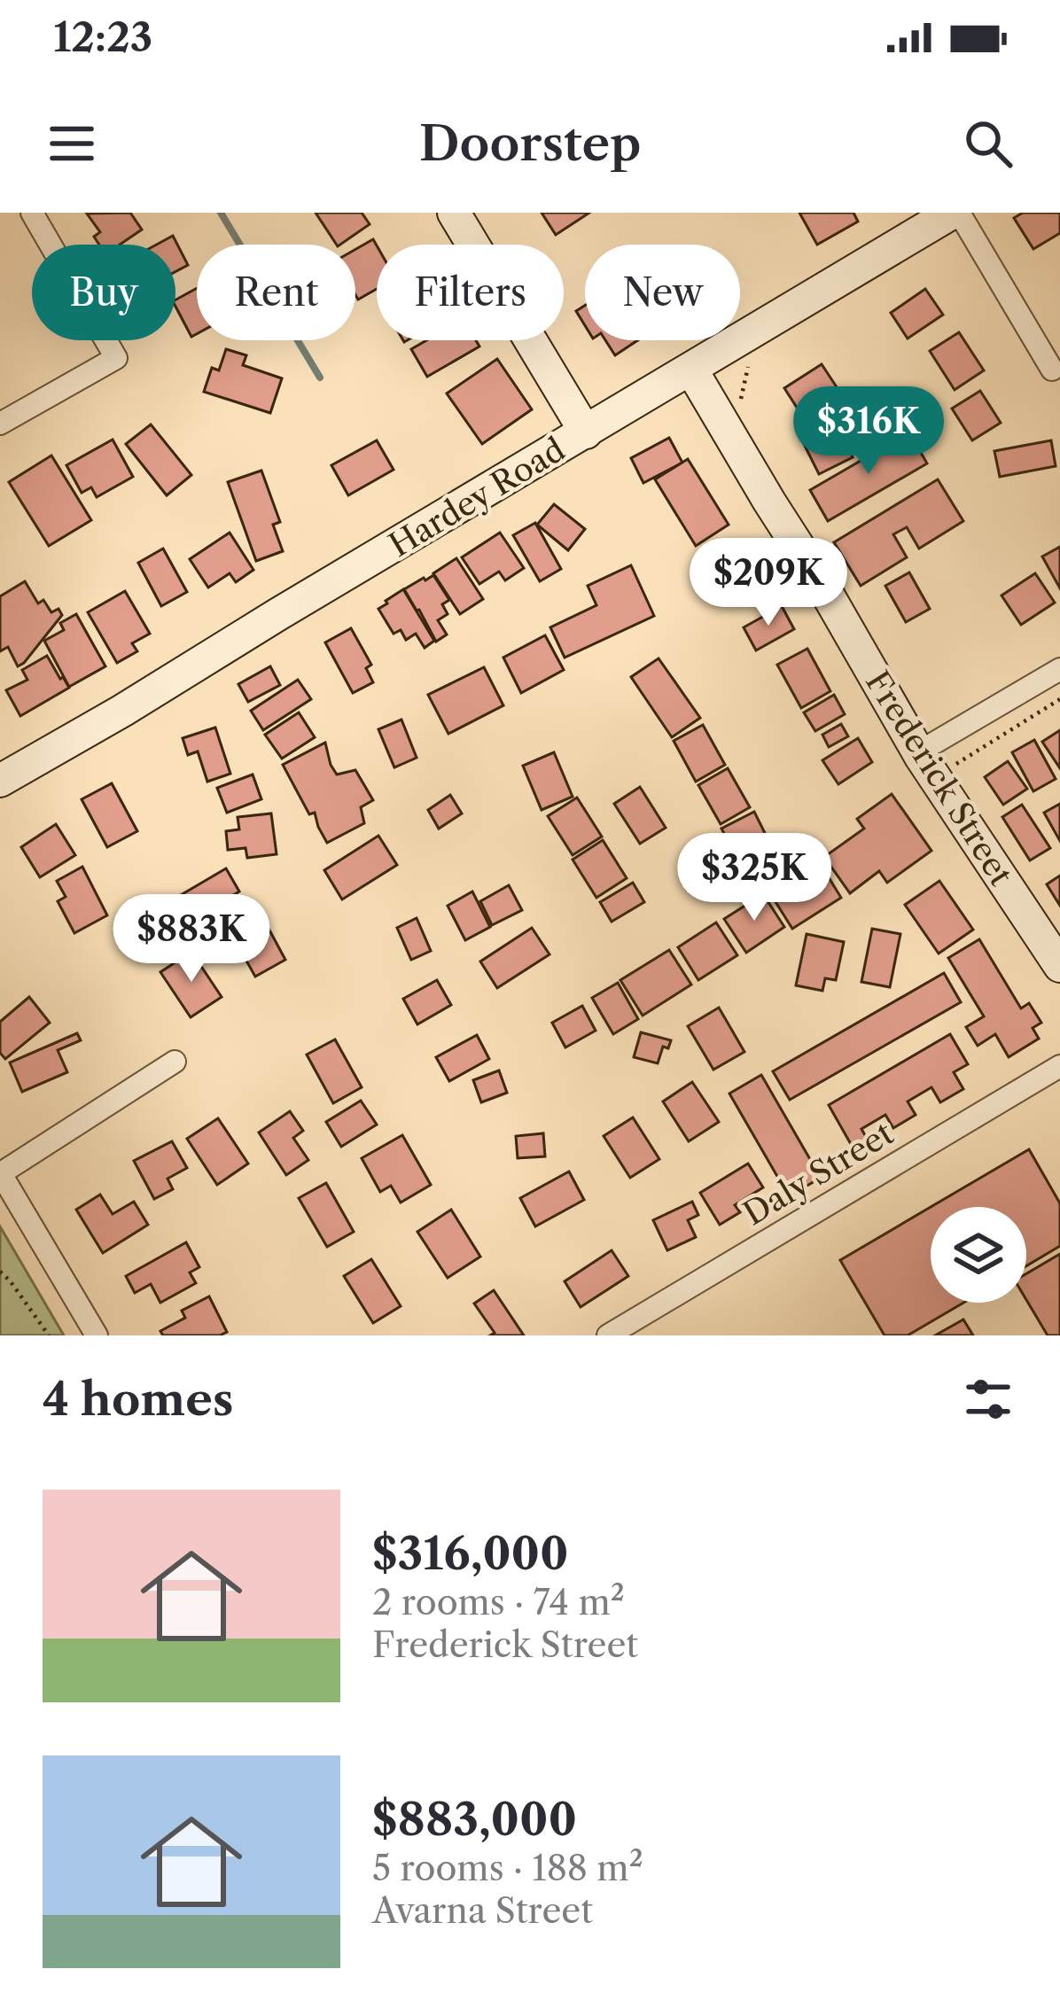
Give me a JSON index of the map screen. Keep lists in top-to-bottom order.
{
  "streets": {
    "main road": ["Hardey Road", "Frederick Street"],
    "street": ["Daly Street"]
  },
  "crossings": [
    ["Hardey Road", "Frederick Street"]
  ],
  "page": {
    "status": "12:23",
    "header": "Doorstep",
    "chip": [
      "Buy",
      "Rent",
      "Filters",
      "New"
    ],
    "price": [
      "$316K",
      "$209K",
      "$325K",
      "$883K"
    ],
    "heading": "4 homes",
    "list": [
      {
        "name": "$316,000",
        "note": "2 rooms · 74 m² · Frederick Street"
      },
      {
        "name": "$883,000",
        "note": "5 rooms · 188 m² · Avarna Street"
      }
    ]
  }
}
